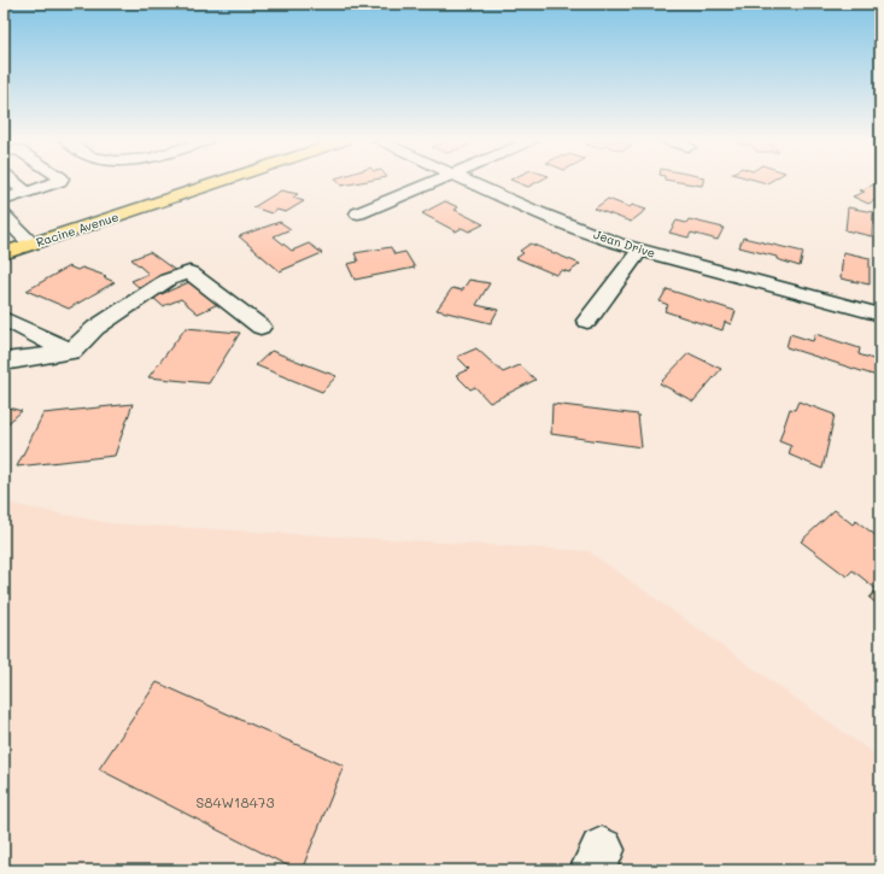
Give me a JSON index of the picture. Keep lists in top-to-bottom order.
{
  "streets": {
    "main road": ["Racine Avenue"],
    "street": ["Jean Drive"]
  },
  "house_numbers": ["S84W18473"]
}
